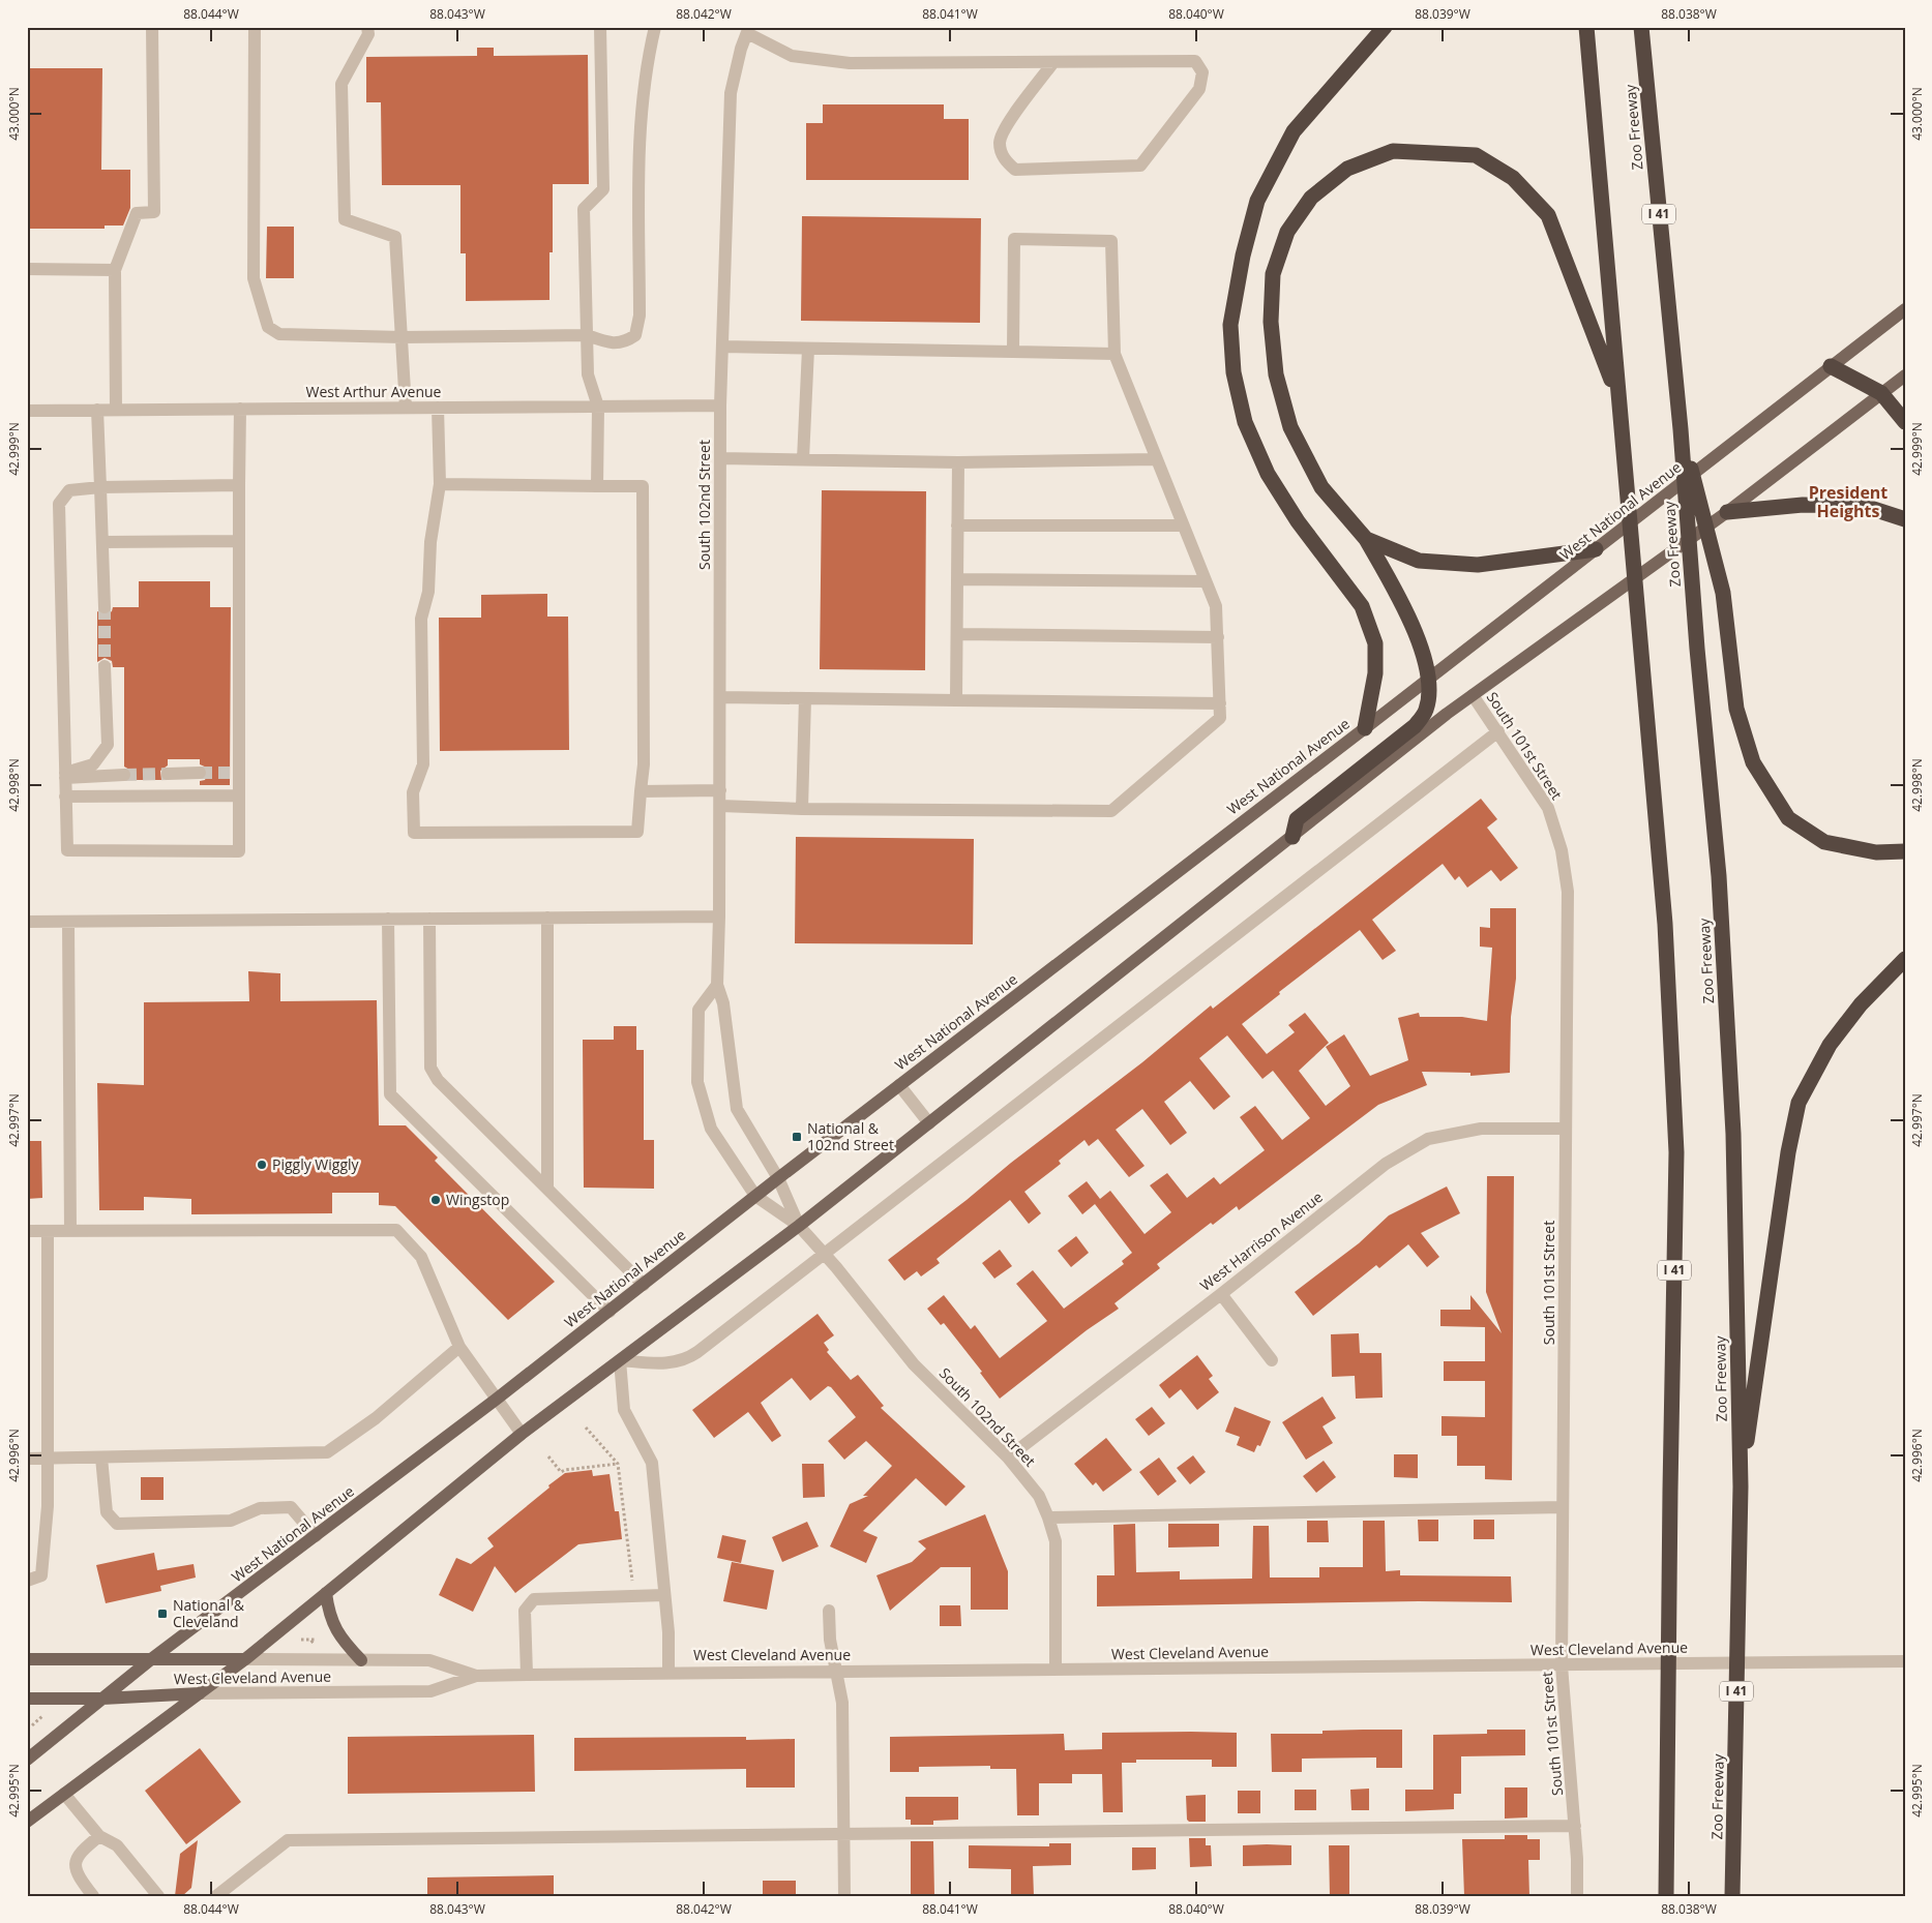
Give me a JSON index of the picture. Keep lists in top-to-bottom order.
{
  "streets": {
    "highway": ["Zoo Freeway", "I 41"],
    "main road": ["West National Avenue", "West Cleveland Avenue"],
    "street": [
      "West Arthur Avenue",
      "South 102nd Street",
      "South 101st Street",
      "West Harrison Avenue"
    ]
  },
  "crossings": [
    ["West Arthur Avenue", "South 102nd Street"],
    ["South 102nd Street", "West National Avenue"],
    ["South 102nd Street", "West Harrison Avenue"],
    ["South 102nd Street", "West Cleveland Avenue"],
    ["West National Avenue", "West Cleveland Avenue"],
    ["South 101st Street", "West Harrison Avenue"],
    ["South 101st Street", "West Cleveland Avenue"]
  ],
  "districts": ["President Heights"],
  "places": {
    "transit": ["National & 102nd Street", "National & Cleveland"],
    "other": ["Piggly Wiggly", "Wingstop"]
  },
  "coordinates": [
    "88.044°W",
    "88.043°W",
    "88.042°W",
    "88.041°W",
    "88.040°W",
    "88.039°W",
    "88.038°W",
    "43.000°N",
    "42.999°N",
    "42.998°N",
    "42.997°N",
    "42.996°N",
    "42.995°N"
  ]
}
